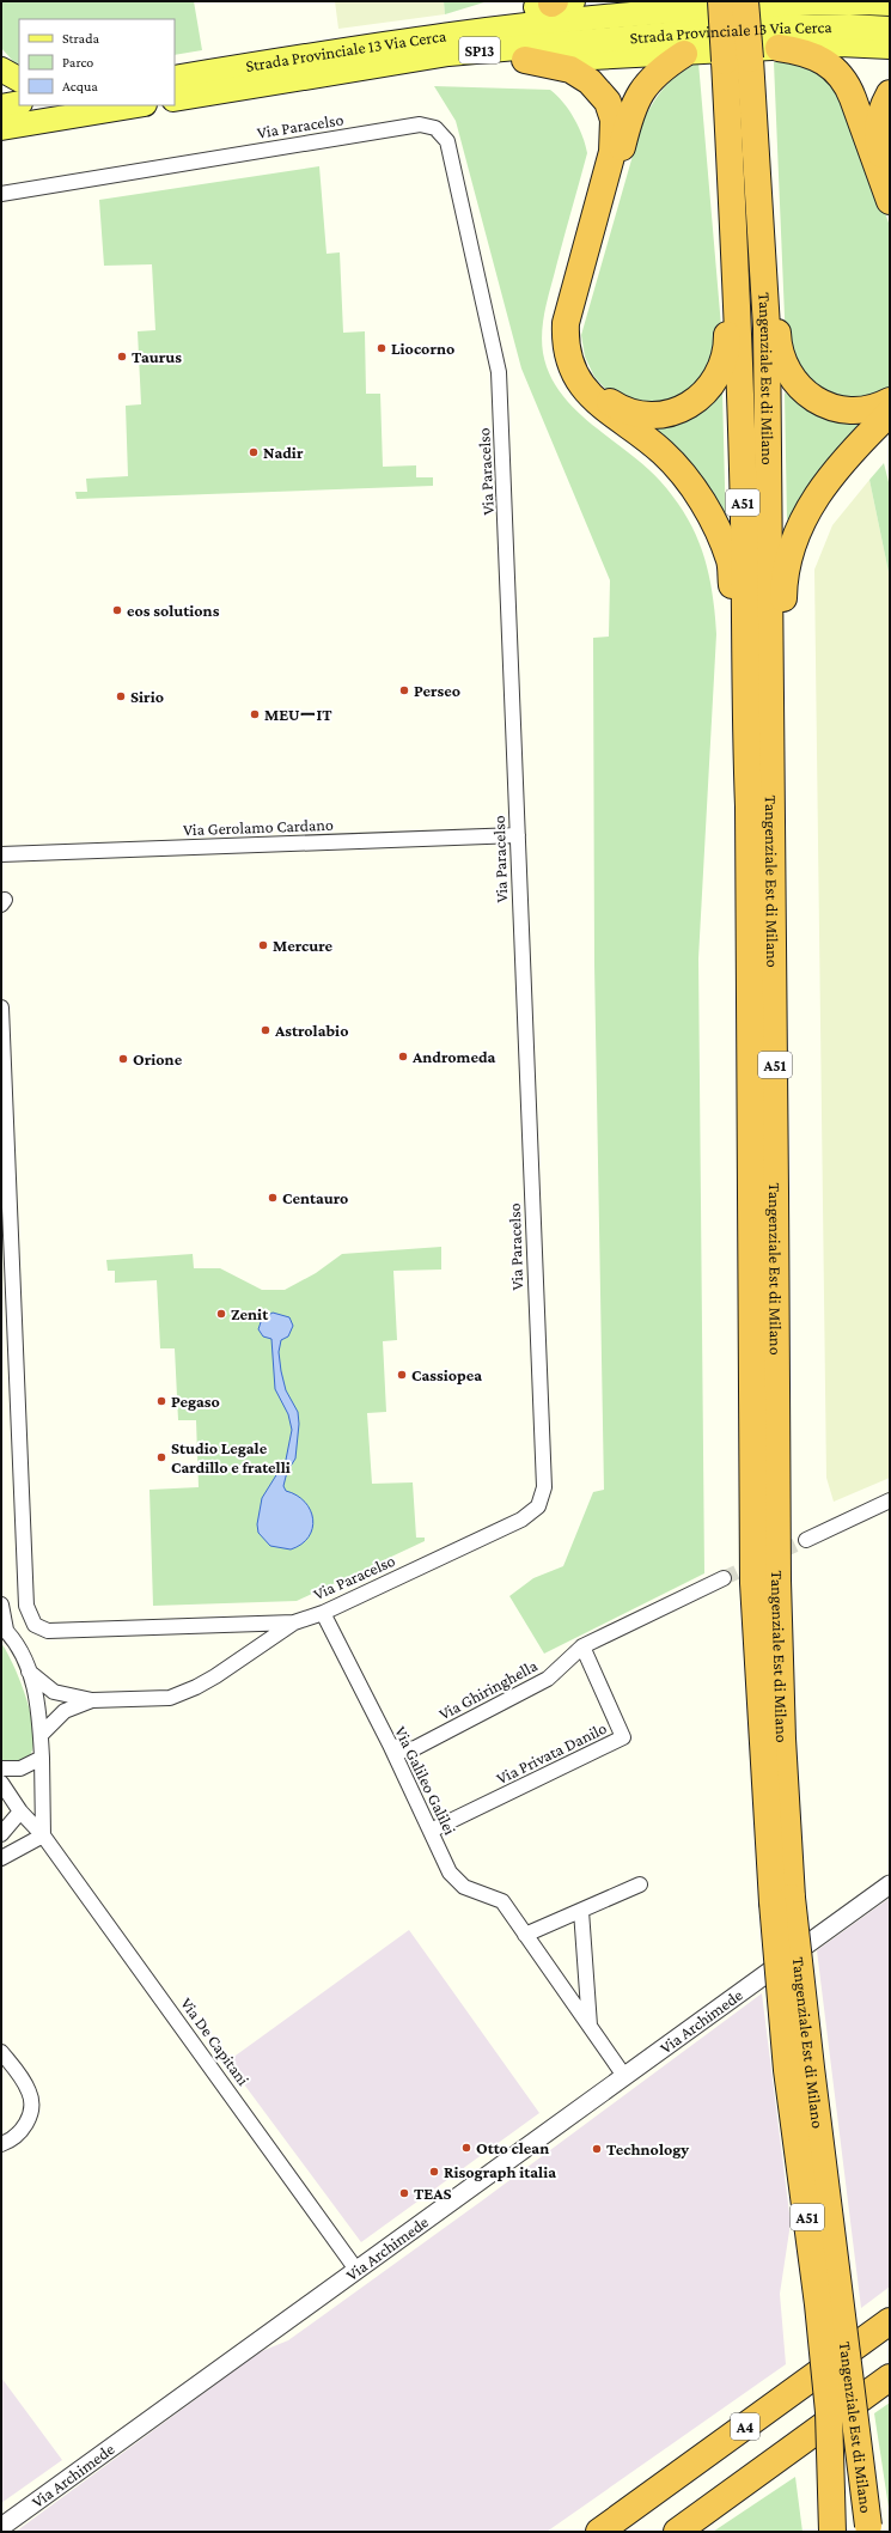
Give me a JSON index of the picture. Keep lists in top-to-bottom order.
{
  "streets": {
    "highway": ["Tangenziale Est di Milano", "A51", "A4"],
    "main road": ["Strada Provinciale 13 Via Cerca", "SP13"],
    "street": [
      "Via Paracelso",
      "Via Gerolamo Cardano",
      "Via Ghiringhella",
      "Via Privata Danilo",
      "Via Galileo Galilei",
      "Via Archimede",
      "Via De Capitani"
    ]
  },
  "crossings": [
    ["Via Paracelso", "Via Gerolamo Cardano"],
    ["Via Paracelso", "Via Galileo Galilei"],
    ["Via Ghiringhella", "Via Privata Danilo"],
    ["Via Ghiringhella", "Via Galileo Galilei"],
    ["Via Privata Danilo", "Via Galileo Galilei"],
    ["Via Galileo Galilei", "Via Archimede"],
    ["Via Archimede", "Via De Capitani"]
  ],
  "places": [
    "Liocorno",
    "Taurus",
    "Nadir",
    "eos solutions",
    "Perseo",
    "Sirio",
    "MEUーIT",
    "Mercure",
    "Astrolabio",
    "Andromeda",
    "Orione",
    "Centauro",
    "Zenit",
    "Cassiopea",
    "Pegaso",
    "Studio Legale Cardillo e fratelli",
    "Otto clean",
    "Technology",
    "Risograph italia",
    "TEAS"
  ],
  "legend": ["Strada", "Parco", "Acqua"]
}
